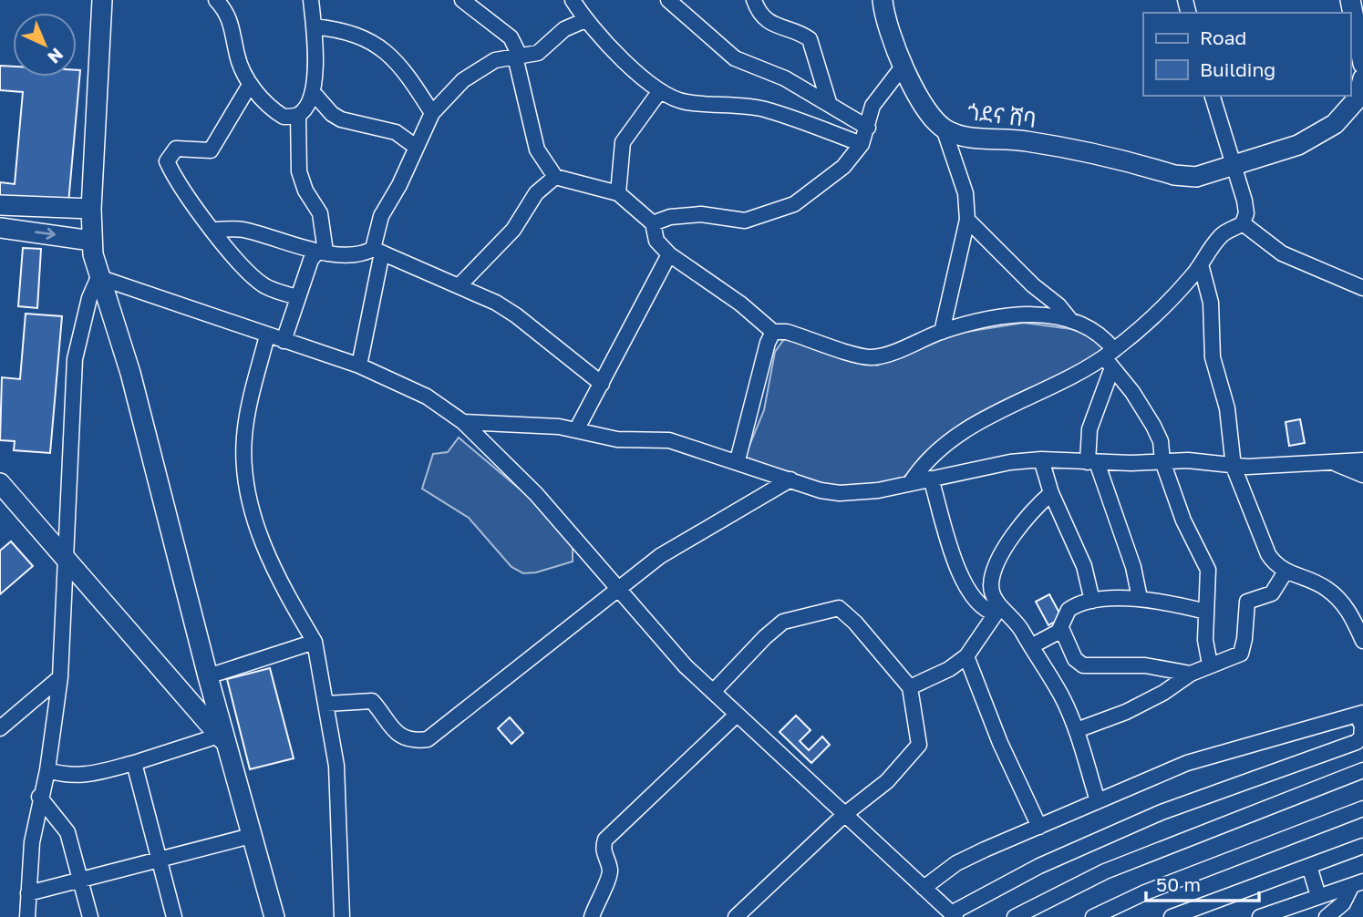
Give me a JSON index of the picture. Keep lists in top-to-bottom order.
{
  "streets": {
    "street": ["ጎደና ሸባ"]
  },
  "legend": ["Road", "Building"],
  "scale_bar": "50 m",
  "north": "bottom right"
}
